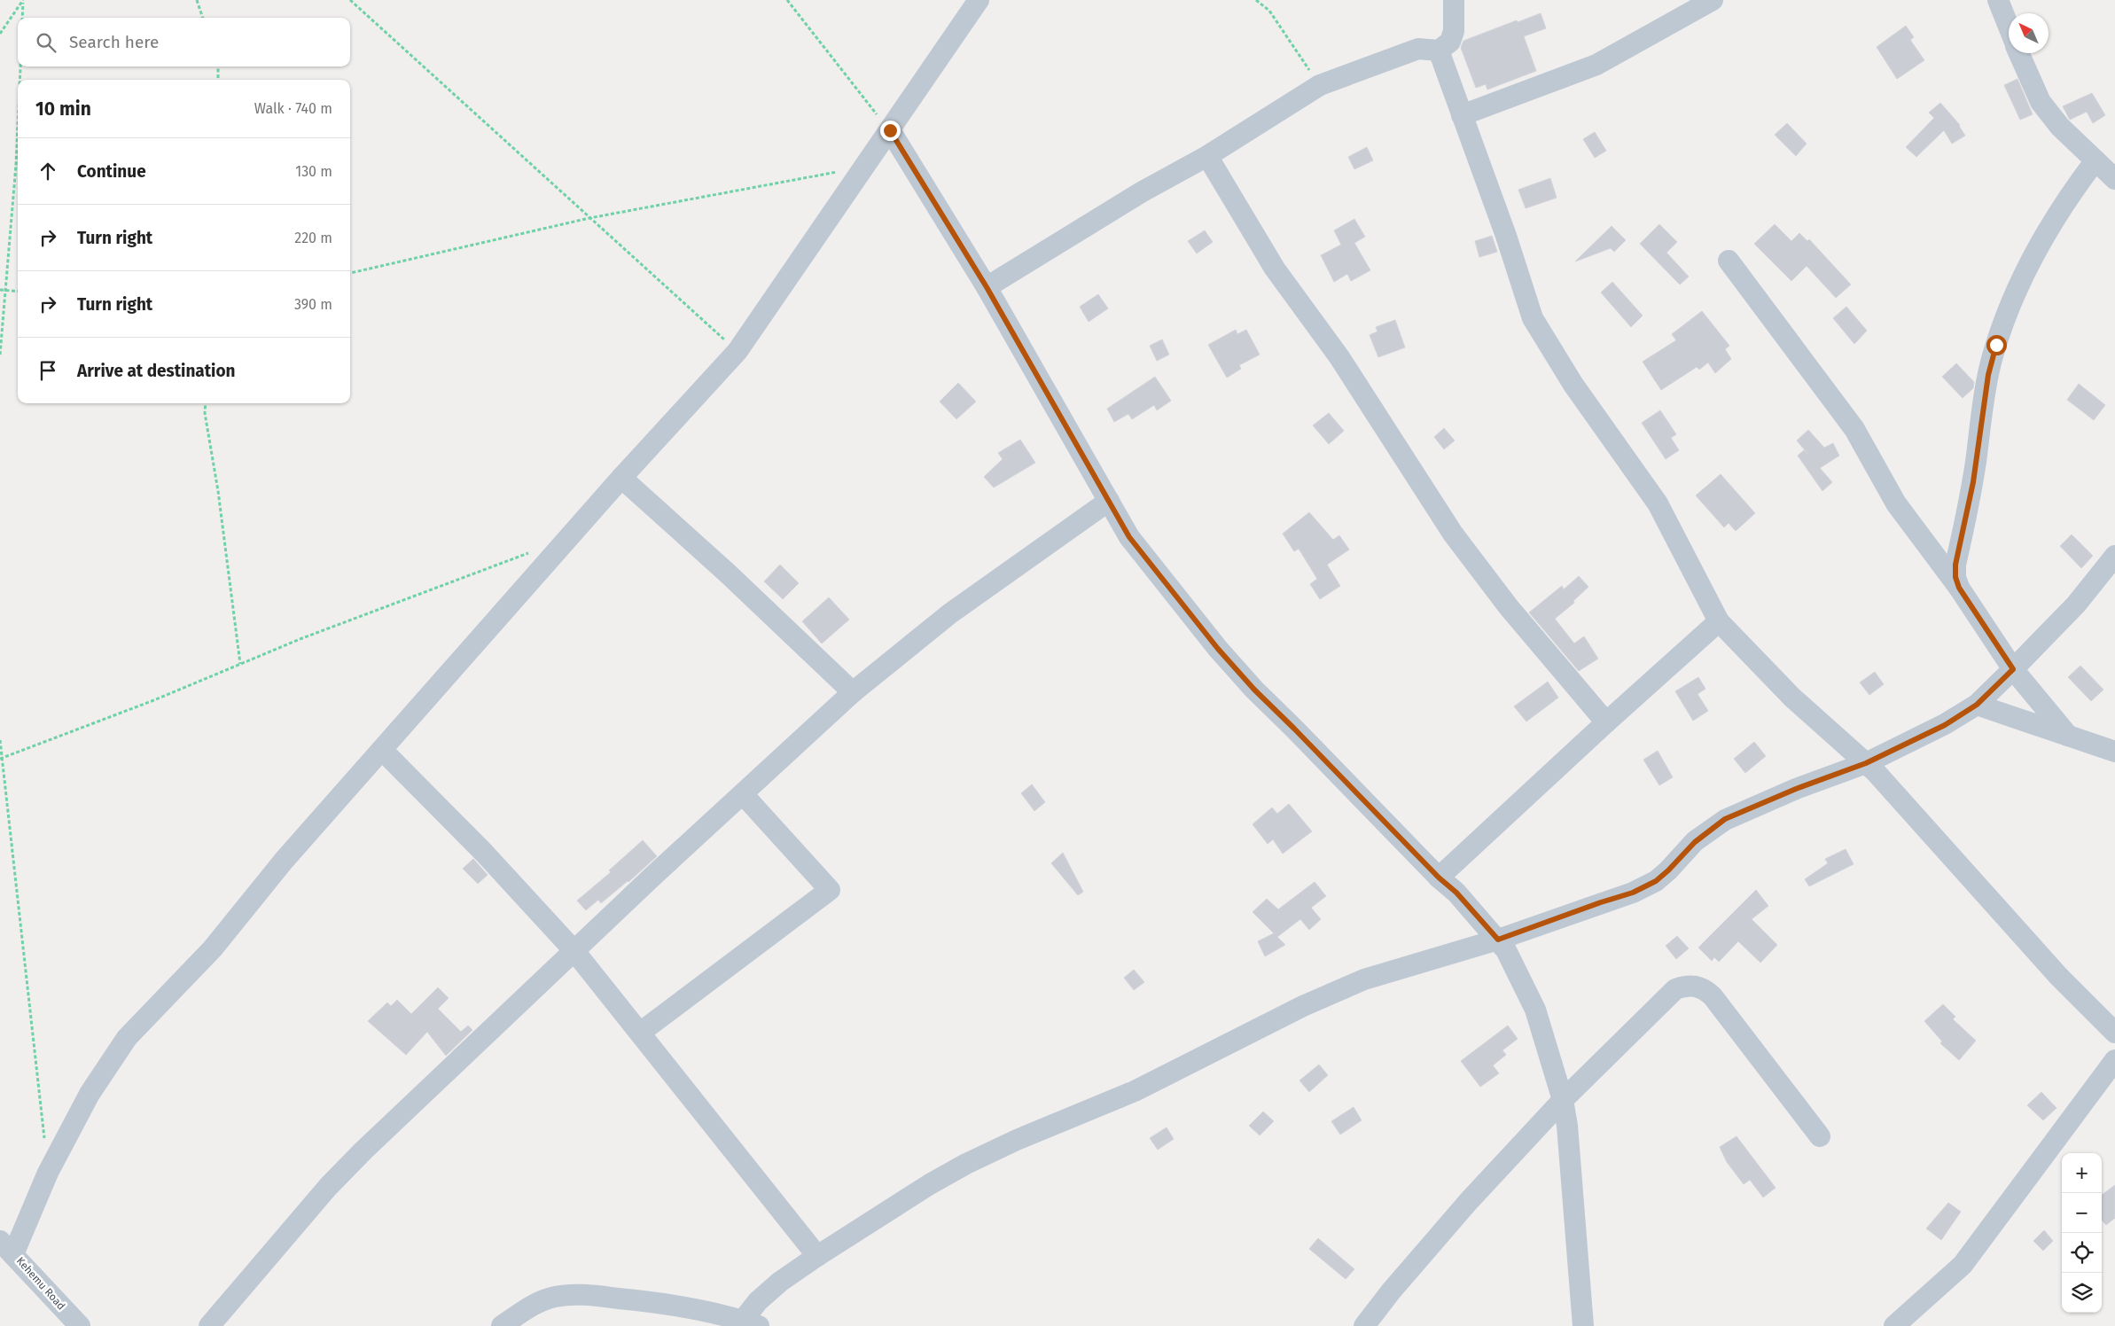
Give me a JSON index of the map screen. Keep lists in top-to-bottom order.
{
  "streets": {
    "street": ["Kehemu Road"]
  },
  "north": "top left",
  "page": {
    "search": "Search here",
    "heading": ["10 min", "Walk · 740 m"],
    "list": [
      ["Continue", "130 m"],
      ["Turn right", "220 m"],
      ["Turn right", "390 m"],
      "Arrive at destination"
    ],
    "map_buttons": ["+", "−"]
  }
}
